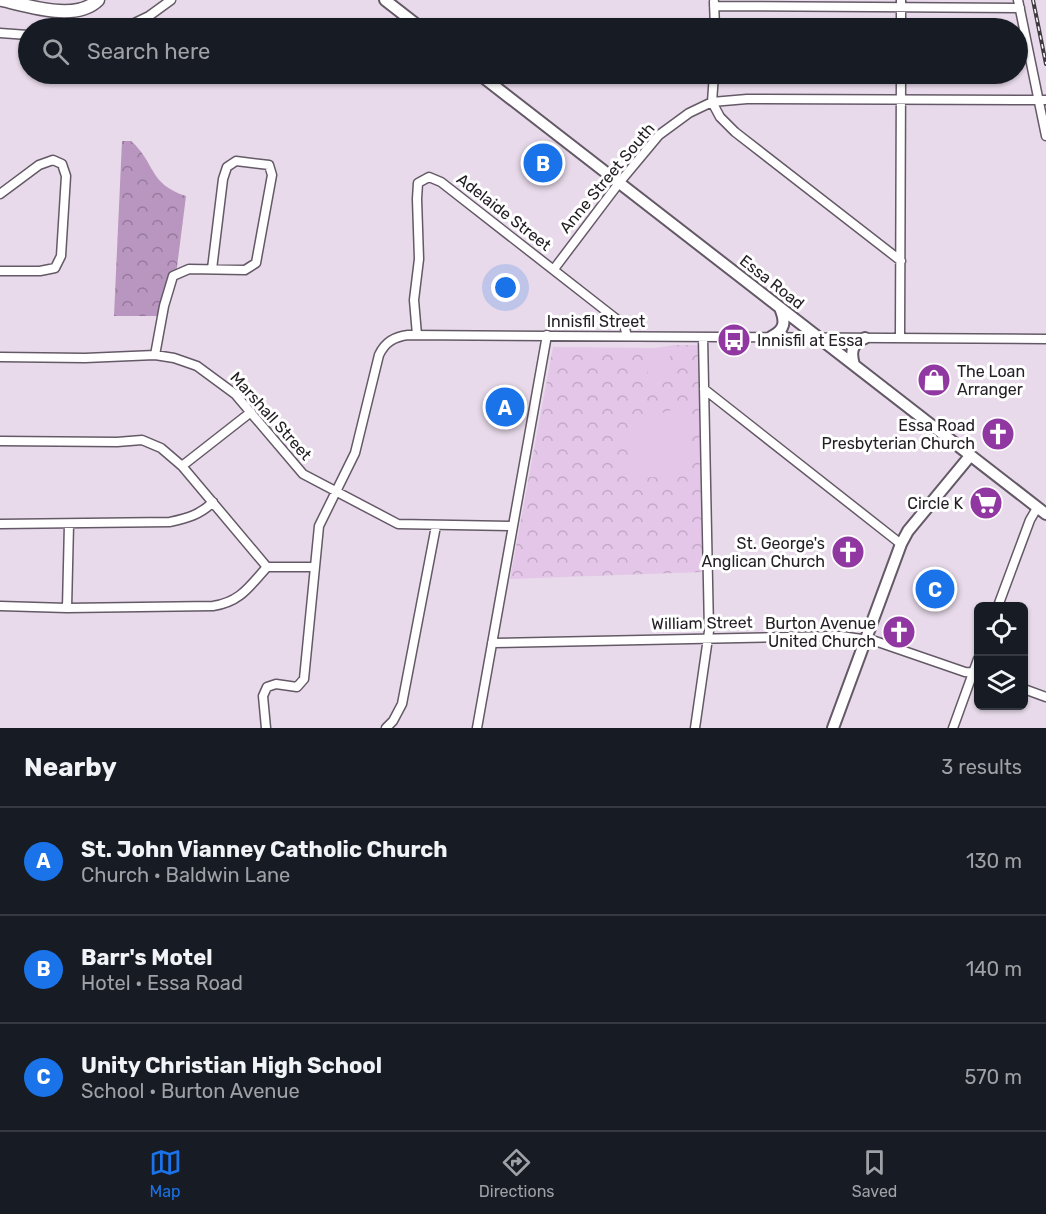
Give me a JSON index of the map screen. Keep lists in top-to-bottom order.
{
  "streets": {
    "main road": ["Essa Road"],
    "street": [
      "Anne Street South",
      "Adelaide Street",
      "Innisfil Street",
      "Marshall Street",
      "William Street"
    ]
  },
  "crossings": [
    ["Anne Street South", "Adelaide Street"],
    ["Anne Street South", "Essa Road"],
    ["Adelaide Street", "Innisfil Street"],
    ["Essa Road", "Innisfil Street"],
    ["Innisfil Street", "Marshall Street"]
  ],
  "places": {
    "bus stop": ["Innisfil at Essa"],
    "shop": ["The Loan Arranger"],
    "church": ["Essa Road Presbyterian Church", "St. George's Anglican Church", "Burton Avenue United Church"],
    "supermarket": ["Circle K"]
  },
  "page": {
    "search": "Search here",
    "pins": ["B", "A", "C"],
    "heading": ["Nearby", "3 results"],
    "list": [
      {
        "mark": "A",
        "name": "St. John Vianney Catholic Church",
        "note": "Church · Baldwin Lane",
        "value": "130 m"
      },
      {
        "mark": "B",
        "name": "Barr's Motel",
        "note": "Hotel · Essa Road",
        "value": "140 m"
      },
      {
        "mark": "C",
        "name": "Unity Christian High School",
        "note": "School · Burton Avenue",
        "value": "570 m"
      }
    ],
    "nav": ["Map", "Directions", "Saved"]
  }
}
